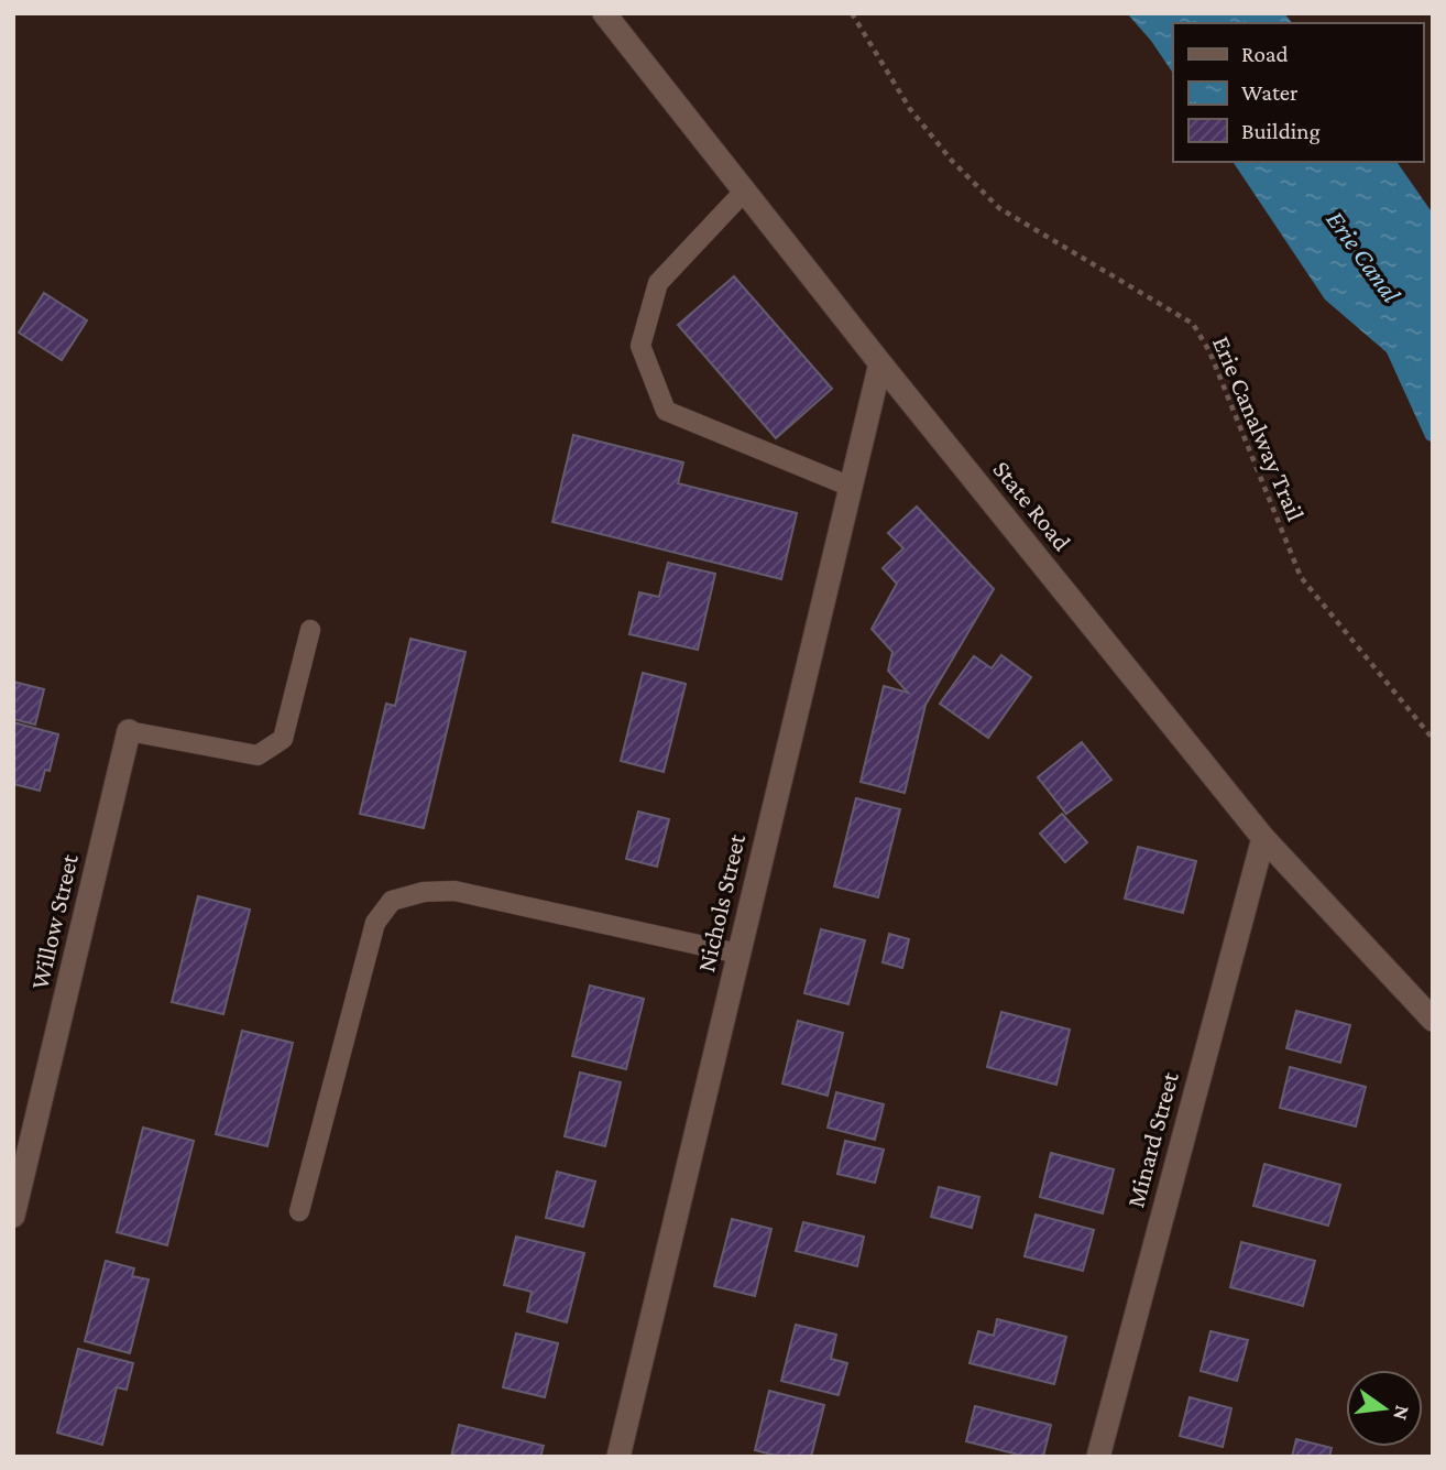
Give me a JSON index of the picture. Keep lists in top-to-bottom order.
{
  "streets": {
    "street": [
      "State Road",
      "Nichols Street",
      "Willow Street",
      "Minard Street"
    ],
    "path": ["Erie Canalway Trail"]
  },
  "crossings": [
    ["State Road", "Nichols Street"],
    ["State Road", "Minard Street"]
  ],
  "water": ["Erie Canal"],
  "legend": ["Road", "Water", "Building"],
  "north": "right"
}
